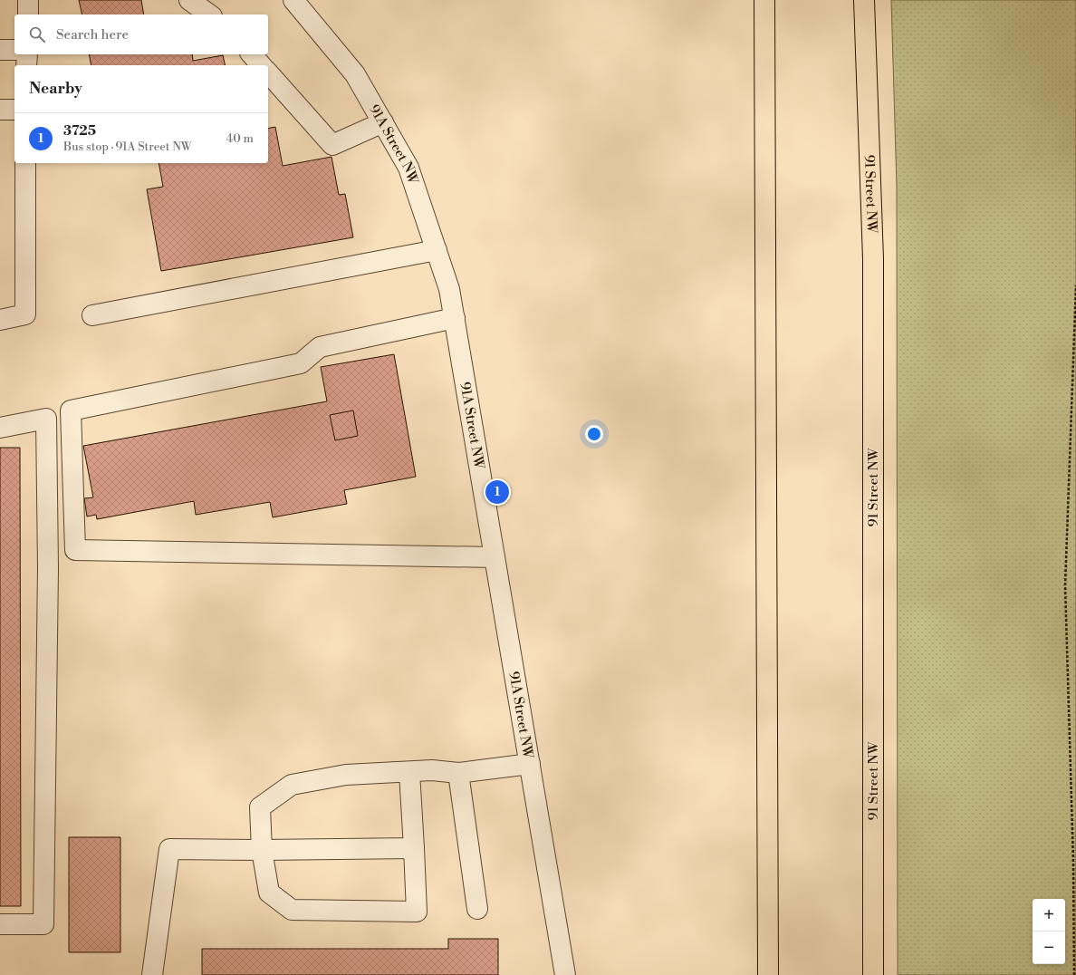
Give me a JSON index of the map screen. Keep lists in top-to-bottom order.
{
  "streets": {
    "main road": ["91 Street NW"],
    "street": ["91A Street NW"]
  },
  "page": {
    "search": "Search here",
    "heading": "Nearby",
    "list": [
      {
        "mark": "1",
        "name": "3725",
        "note": "Bus stop · 91A Street NW",
        "value": "40 m"
      }
    ],
    "pins": "1",
    "map_buttons": ["+", "−"]
  }
}
